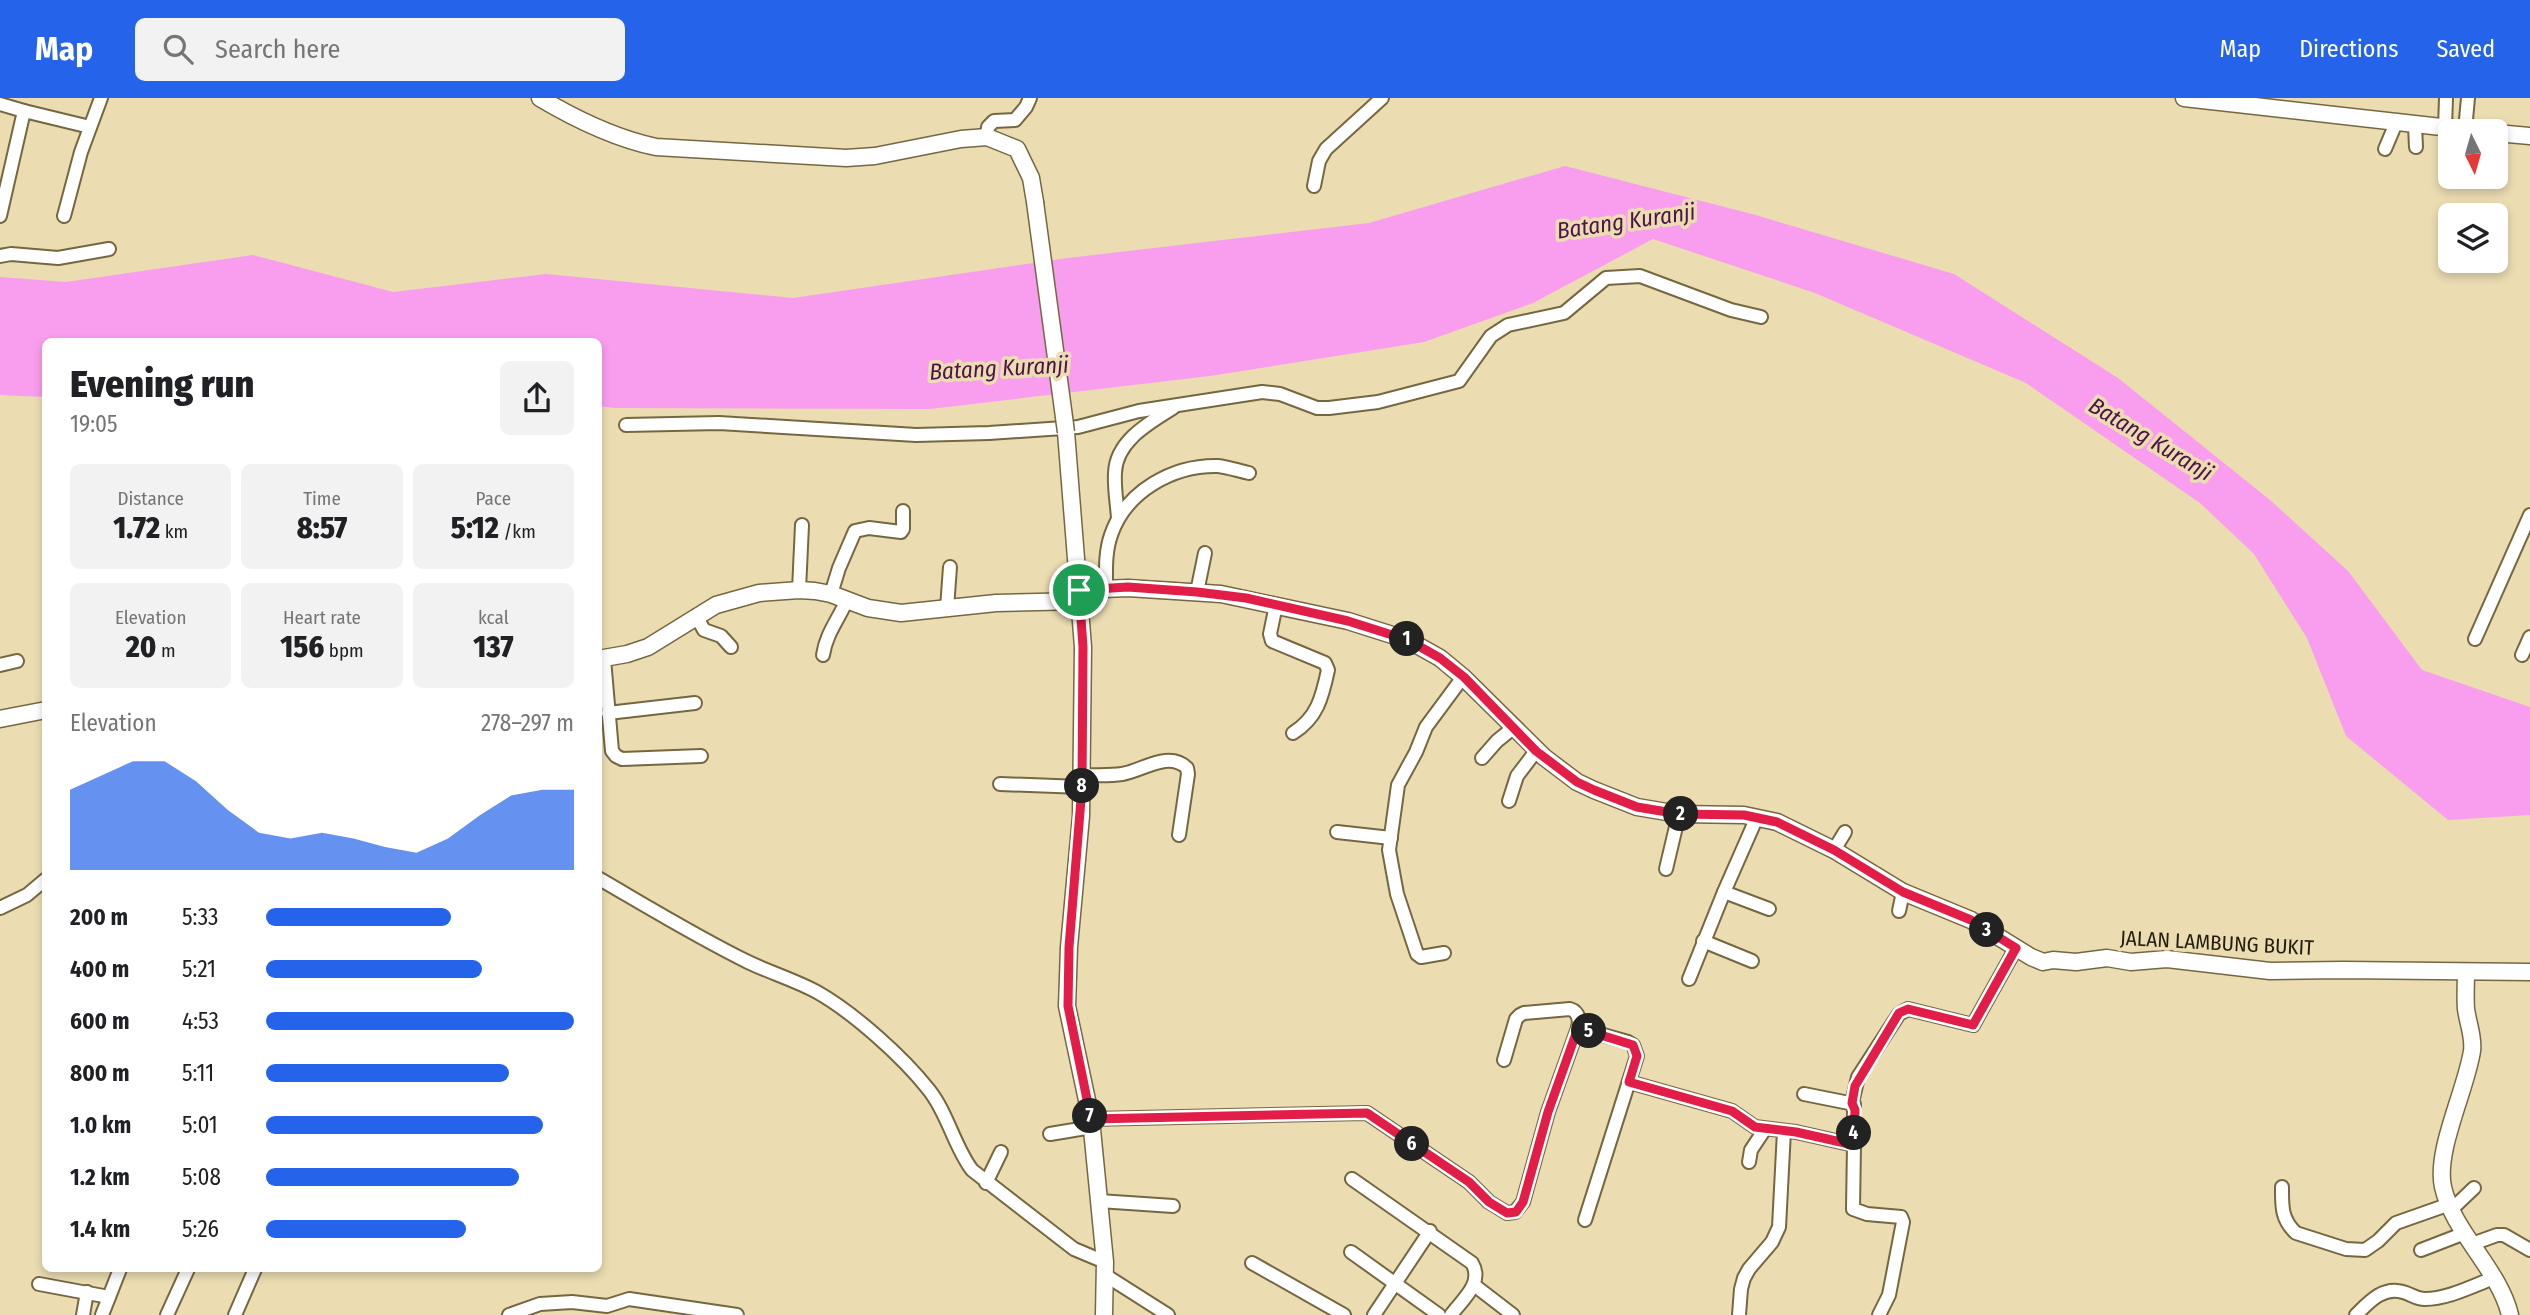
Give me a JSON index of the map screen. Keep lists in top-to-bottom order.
{
  "streets": {
    "street": ["JALAN LAMBUNG BUKIT"]
  },
  "water": ["Batang Kuranji"],
  "north": "bottom",
  "page": {
    "header": "Map",
    "search": "Search here",
    "nav": ["Map", "Directions", "Saved"],
    "heading": ["Evening run", "19:05"],
    "stats": [
      ["Distance", "1.72 km"],
      ["Time", "8:57"],
      ["Pace", "5:12 /km"],
      ["Elevation", "20 m"],
      ["Heart rate", "156 bpm"],
      ["kcal", "137"]
    ],
    "pins": [
      "1",
      "8",
      "2",
      "3",
      "5",
      "7",
      "4",
      "6"
    ],
    "chart": ["Elevation", "278–297 m"],
    "list": [
      {
        "name": "200 m",
        "note": "5:33"
      },
      {
        "name": "400 m",
        "note": "5:21"
      },
      {
        "name": "600 m",
        "note": "4:53"
      },
      {
        "name": "800 m",
        "note": "5:11"
      },
      {
        "name": "1.0 km",
        "note": "5:01"
      },
      {
        "name": "1.2 km",
        "note": "5:08"
      },
      {
        "name": "1.4 km",
        "note": "5:26"
      }
    ]
  }
}
